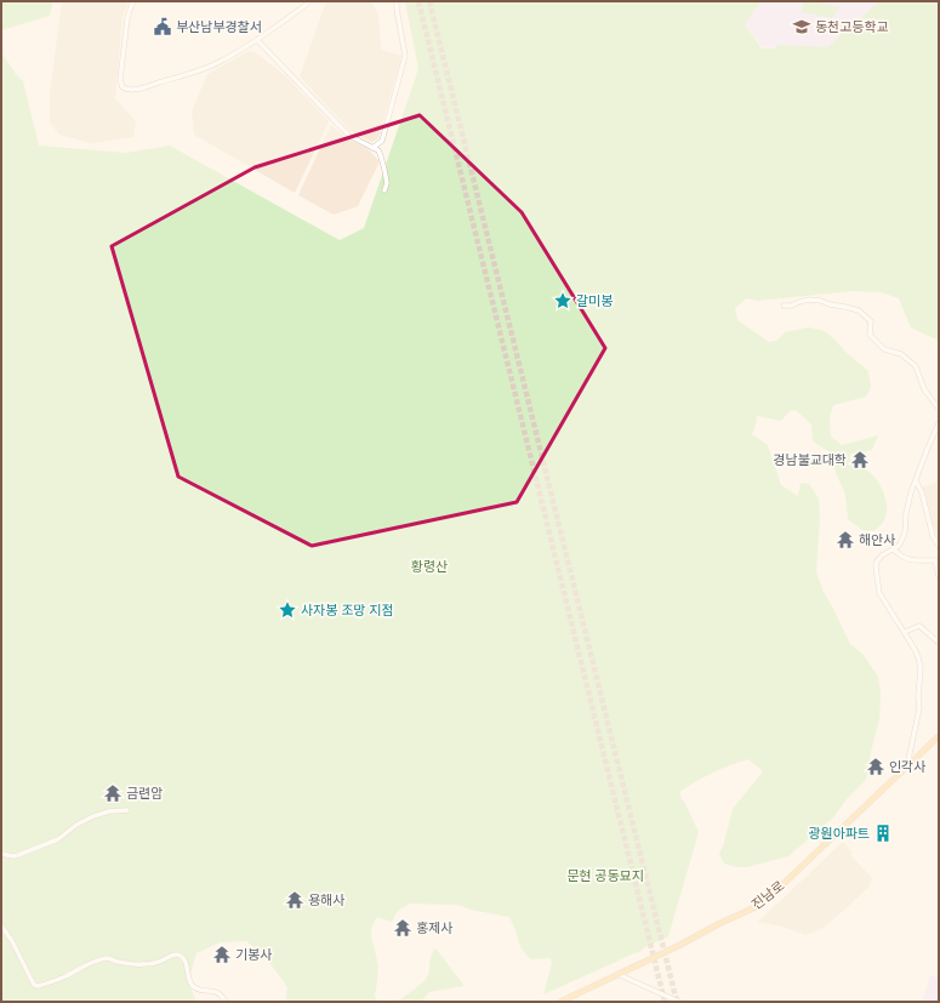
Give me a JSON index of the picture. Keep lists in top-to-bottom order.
{
  "streets": {
    "main road": ["진남로"]
  },
  "parks": ["황령산", "문현 공동묘지"],
  "places": {
    "public building": ["부산남부경찰서"],
    "school or university": ["동천고등학교"],
    "place": ["갈미봉", "사자봉 조망 지점"],
    "temple": [
      "경남불교대학",
      "해안사",
      "인각사",
      "금련암",
      "용해사",
      "홍제사",
      "기봉사"
    ],
    "building": ["광원아파트"]
  }
}
